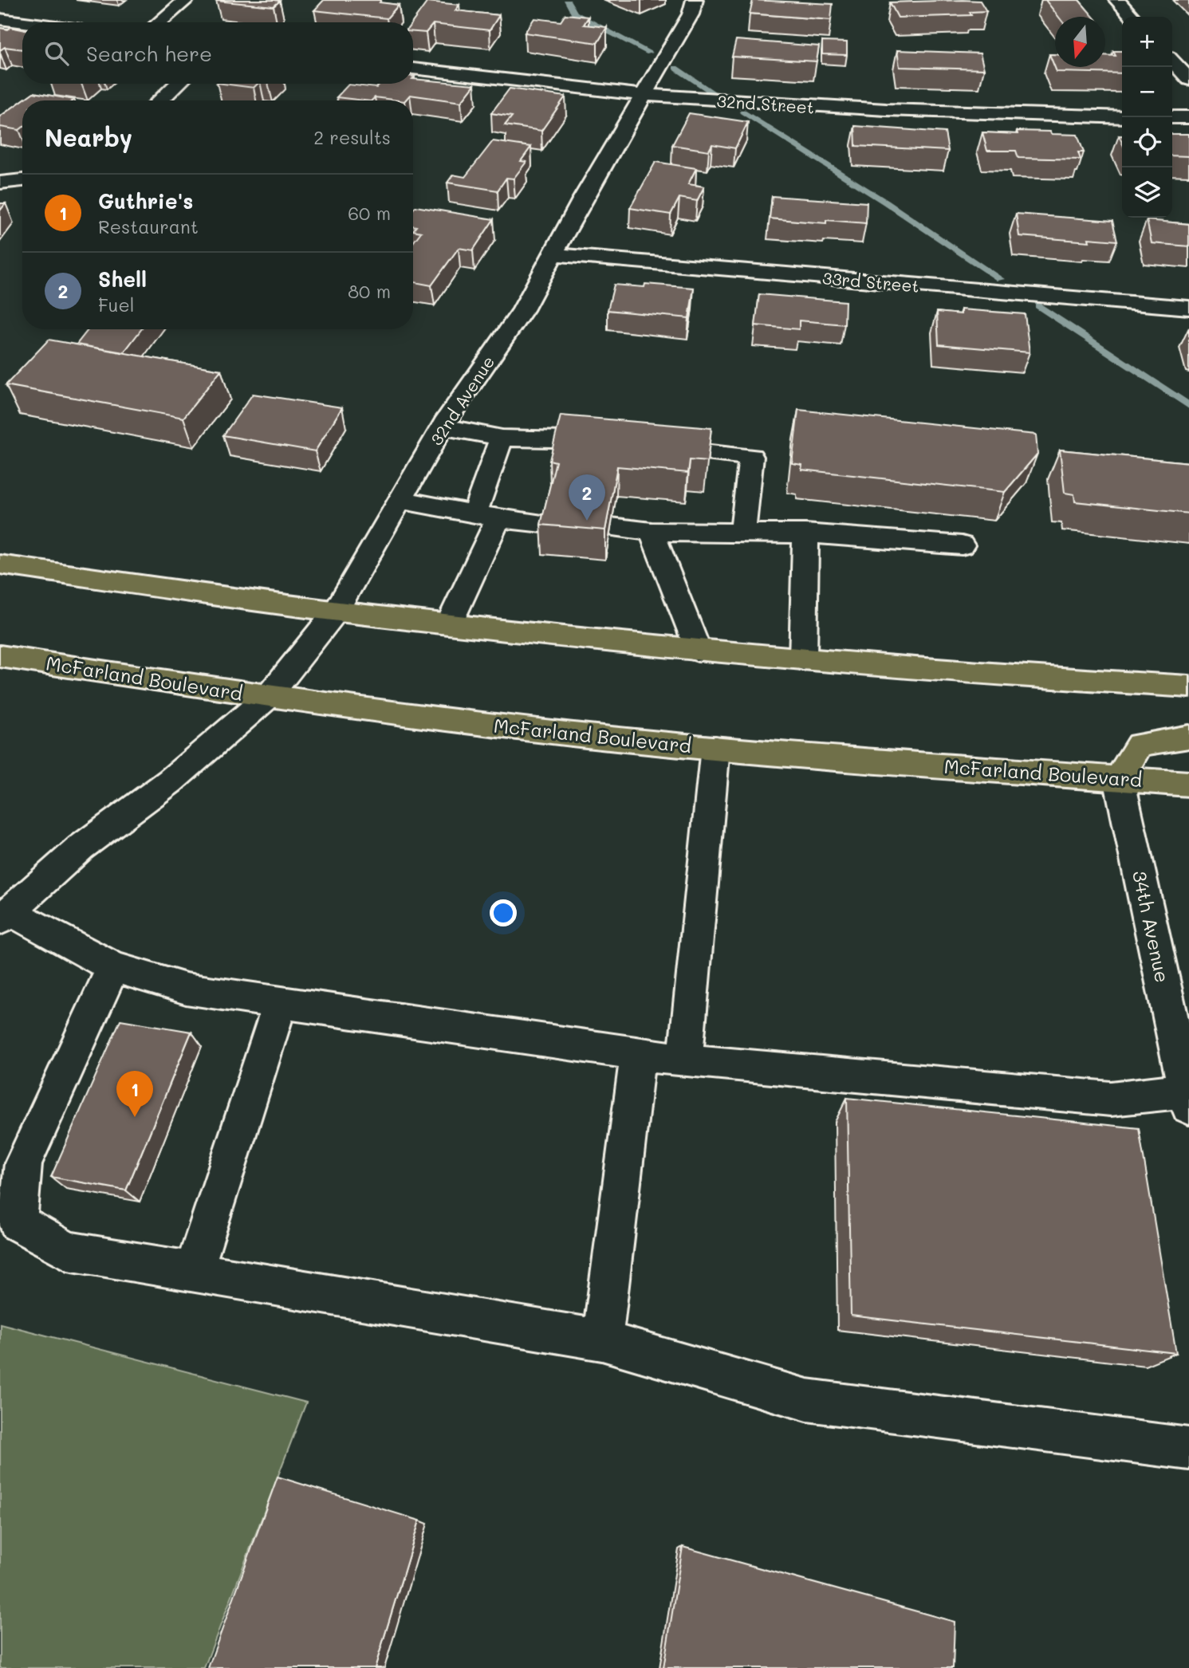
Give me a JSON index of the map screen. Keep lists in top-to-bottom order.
{
  "streets": {
    "highway": ["McFarland Boulevard"],
    "street": [
      "32nd Street",
      "33rd Street",
      "32nd Avenue",
      "34th Avenue"
    ]
  },
  "crossings": [
    ["32nd Street", "32nd Avenue"],
    ["33rd Street", "32nd Avenue"],
    ["32nd Avenue", "McFarland Boulevard"],
    ["McFarland Boulevard", "34th Avenue"]
  ],
  "north": "bottom",
  "page": {
    "map_buttons": ["+", "−"],
    "search": "Search here",
    "heading": ["Nearby", "2 results"],
    "list": [
      {
        "mark": "1",
        "name": "Guthrie's",
        "note": "Restaurant",
        "value": "60 m"
      },
      {
        "mark": "2",
        "name": "Shell",
        "note": "Fuel",
        "value": "80 m"
      }
    ],
    "pins": ["2", "1"]
  }
}
